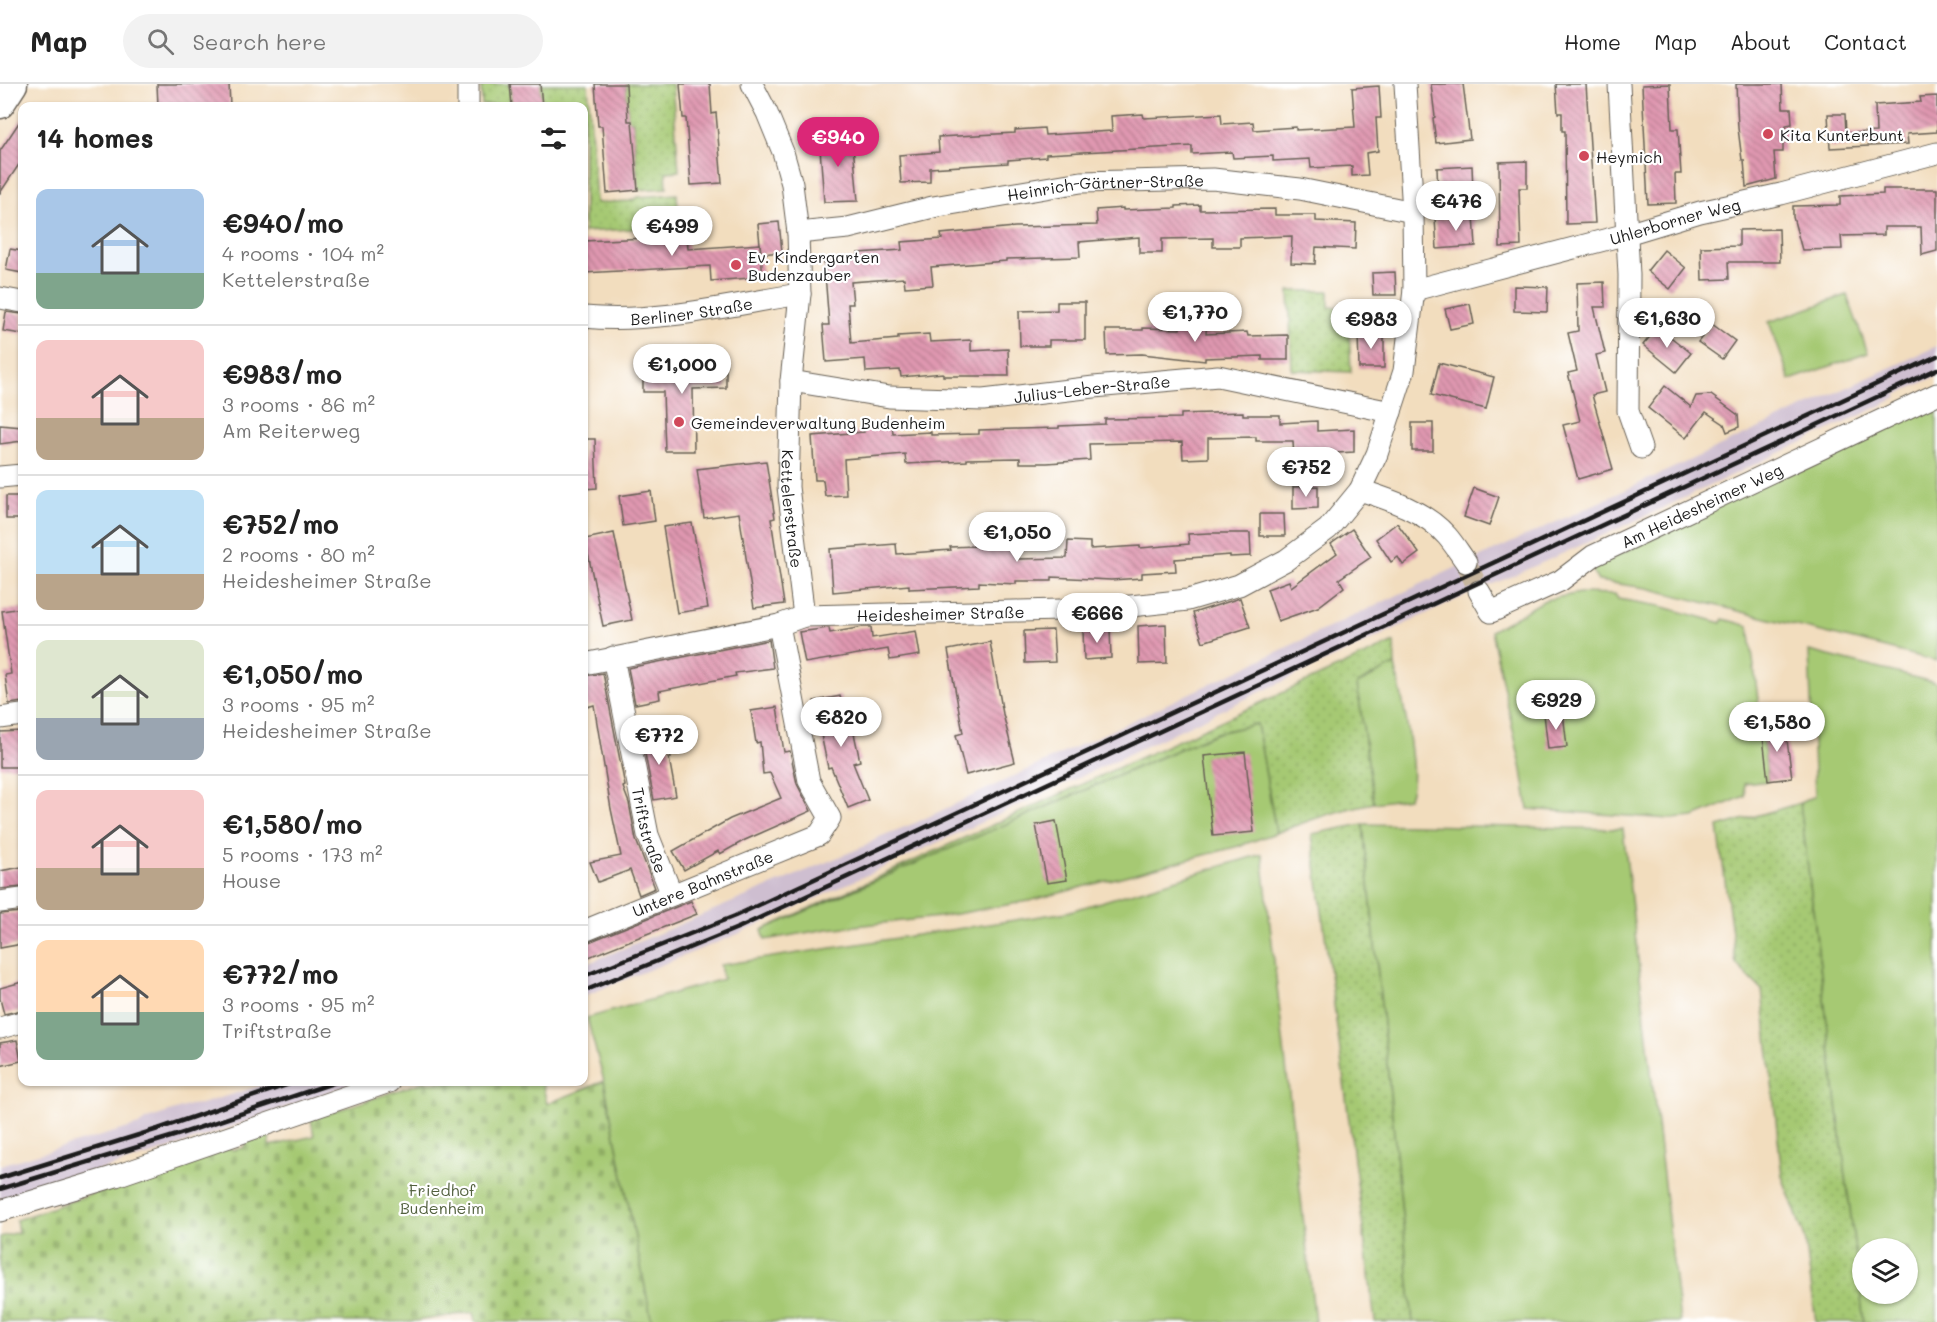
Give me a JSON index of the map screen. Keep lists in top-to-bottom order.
{
  "streets": {
    "street": [
      "Heinrich-Gärtner-Straße",
      "Uhlerborner Weg",
      "Berliner Straße",
      "Julius-Leber-Straße",
      "Am Heidesheimer Weg",
      "Kettelerstraße",
      "Heidesheimer Straße",
      "Triftstraße",
      "Untere Bahnstraße"
    ]
  },
  "crossings": [
    ["Heinrich-Gärtner-Straße", "Kettelerstraße"],
    ["Heinrich-Gärtner-Straße", "Heidesheimer Straße"],
    ["Uhlerborner Weg", "Heidesheimer Straße"],
    ["Berliner Straße", "Kettelerstraße"],
    ["Julius-Leber-Straße", "Kettelerstraße"],
    ["Julius-Leber-Straße", "Heidesheimer Straße"],
    ["Kettelerstraße", "Heidesheimer Straße"],
    ["Heidesheimer Straße", "Triftstraße"],
    ["Heidesheimer Straße", "Untere Bahnstraße"],
    ["Triftstraße", "Untere Bahnstraße"]
  ],
  "parks": ["Friedhof Budenheim"],
  "places": [
    "Kita Kunterbunt",
    "Heymich",
    "Ev. Kindergarten Budenzauber",
    "Gemeindeverwaltung Budenheim"
  ],
  "page": {
    "header": "Map",
    "search": "Search here",
    "nav": [
      "Home",
      "Map",
      "About",
      "Contact"
    ],
    "heading": "14 homes",
    "price": [
      "€940",
      "€476",
      "€499",
      "€1,770",
      "€1,630",
      "€983",
      "€1,000",
      "€752",
      "€1,050",
      "€666",
      "€929",
      "€820",
      "€1,580",
      "€772"
    ],
    "list": [
      {
        "name": "€940/mo",
        "note": "4 rooms · 104 m² · Kettelerstraße"
      },
      {
        "name": "€983/mo",
        "note": "3 rooms · 86 m² · Am Reiterweg"
      },
      {
        "name": "€752/mo",
        "note": "2 rooms · 80 m² · Heidesheimer Straße"
      },
      {
        "name": "€1,050/mo",
        "note": "3 rooms · 95 m² · Heidesheimer Straße"
      },
      {
        "name": "€1,580/mo",
        "note": "5 rooms · 173 m² · House"
      },
      {
        "name": "€772/mo",
        "note": "3 rooms · 95 m² · Triftstraße"
      }
    ]
  }
}
